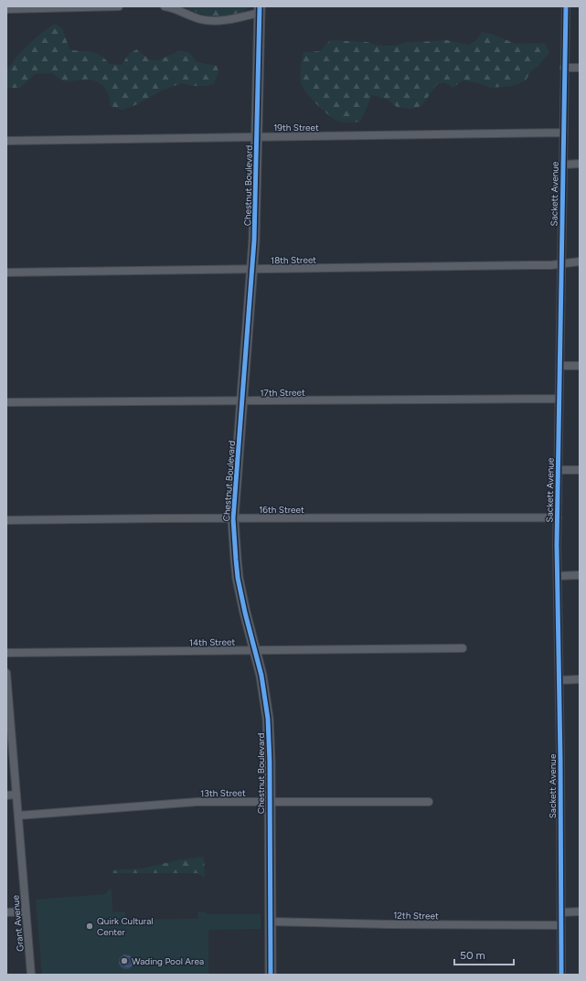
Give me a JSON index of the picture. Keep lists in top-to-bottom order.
{
  "streets": {
    "street": [
      "19th Street",
      "Chestnut Boulevard",
      "Sackett Avenue",
      "18th Street",
      "17th Street",
      "16th Street",
      "14th Street",
      "13th Street",
      "12th Street",
      "Grant Avenue"
    ]
  },
  "crossings": [
    ["19th Street", "Chestnut Boulevard"],
    ["19th Street", "Sackett Avenue"],
    ["Chestnut Boulevard", "18th Street"],
    ["Chestnut Boulevard", "17th Street"],
    ["Chestnut Boulevard", "16th Street"],
    ["Chestnut Boulevard", "14th Street"],
    ["Chestnut Boulevard", "13th Street"],
    ["Chestnut Boulevard", "12th Street"],
    ["Sackett Avenue", "18th Street"],
    ["Sackett Avenue", "17th Street"],
    ["Sackett Avenue", "16th Street"],
    ["Sackett Avenue", "12th Street"],
    ["13th Street", "Grant Avenue"]
  ],
  "places": ["Quirk Cultural Center", "Wading Pool Area"],
  "scale_bar": "50 m"
}
